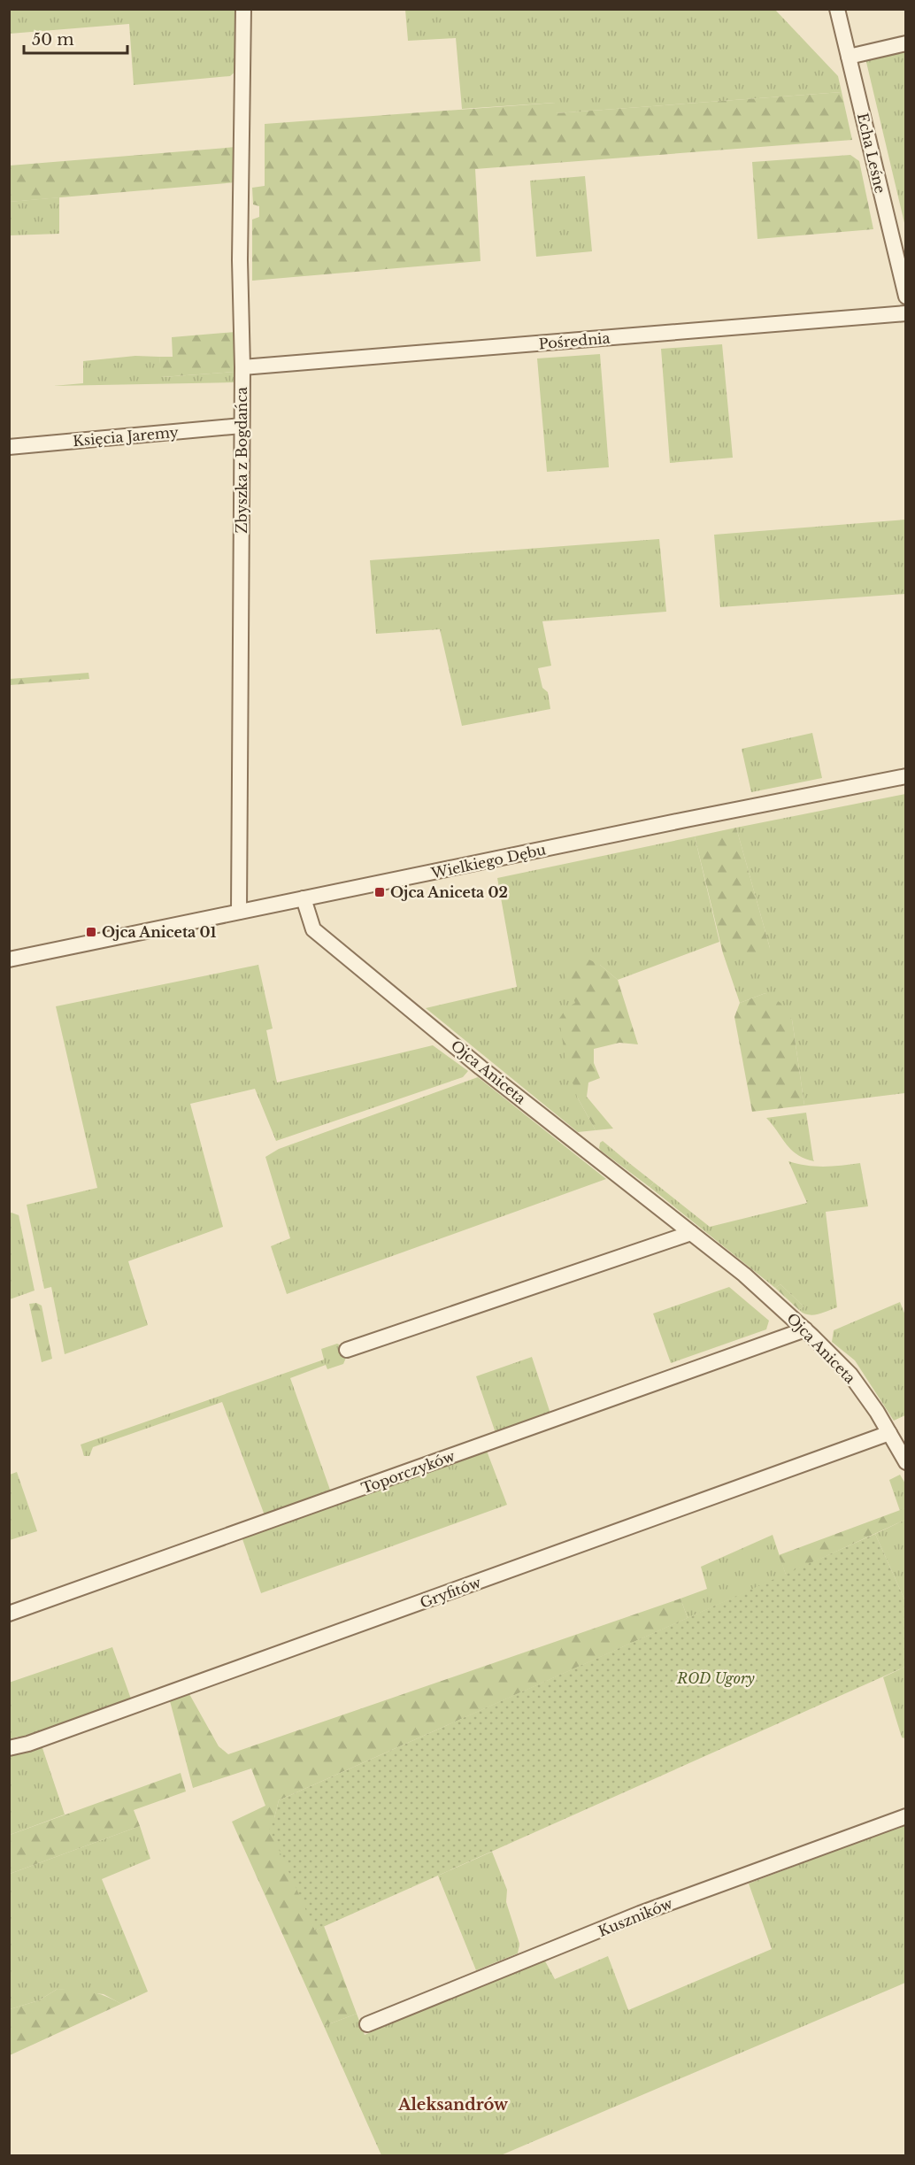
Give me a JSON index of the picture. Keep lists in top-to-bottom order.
{
  "streets": {
    "street": [
      "Echa Leśne",
      "Pośrednia",
      "Księcia Jaremy",
      "Zbyszka z Bogdańca",
      "Wielkiego Dębu",
      "Ojca Aniceta",
      "Toporczyków",
      "Gryfitów",
      "Kuszników"
    ]
  },
  "crossings": [
    ["Pośrednia", "Zbyszka z Bogdańca"],
    ["Księcia Jaremy", "Zbyszka z Bogdańca"],
    ["Zbyszka z Bogdańca", "Wielkiego Dębu"],
    ["Wielkiego Dębu", "Ojca Aniceta"],
    ["Ojca Aniceta", "Toporczyków"],
    ["Ojca Aniceta", "Gryfitów"]
  ],
  "districts": ["Aleksandrów"],
  "parks": ["ROD Ugory"],
  "places": {
    "transit": ["Ojca Aniceta 02", "Ojca Aniceta 01"]
  },
  "scale_bar": "50 m"
}
